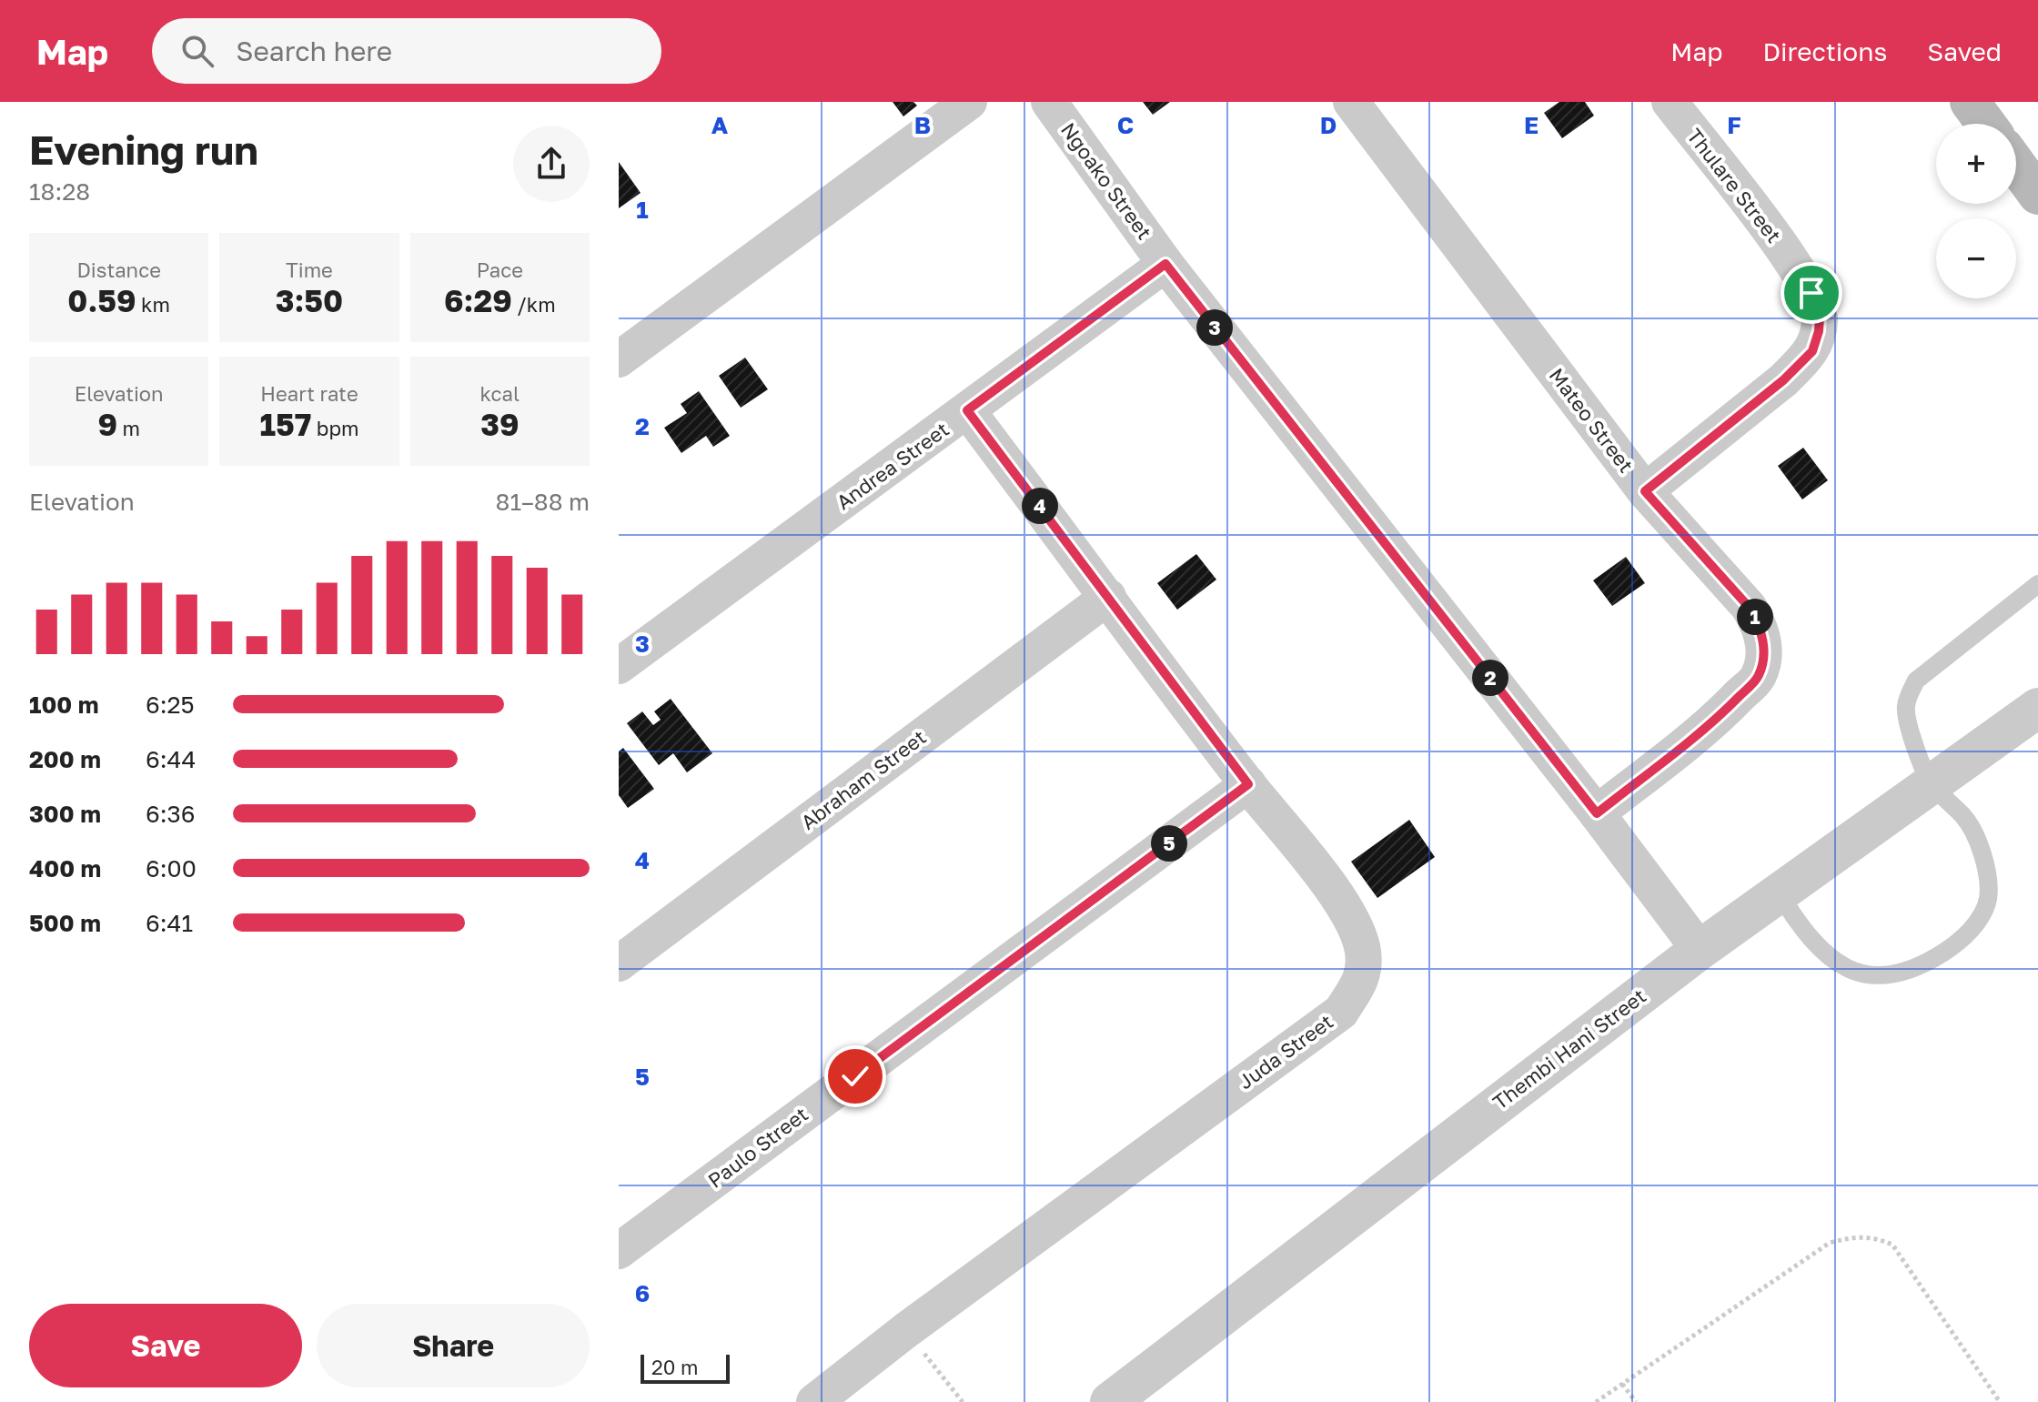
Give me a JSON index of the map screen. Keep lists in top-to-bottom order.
{
  "streets": {
    "street": [
      "Ngoako Street",
      "Thulare Street",
      "Mateo Street",
      "Andrea Street",
      "Abraham Street",
      "Thembi Hani Street",
      "Juda Street",
      "Paulo Street"
    ]
  },
  "crossings": [
    ["Ngoako Street", "Mateo Street"],
    ["Ngoako Street", "Andrea Street"],
    ["Ngoako Street", "Thembi Hani Street"],
    ["Thulare Street", "Mateo Street"],
    ["Andrea Street", "Juda Street"],
    ["Abraham Street", "Juda Street"],
    ["Juda Street", "Paulo Street"]
  ],
  "scale_bar": "20 m",
  "page": {
    "header": "Map",
    "search": "Search here",
    "nav": ["Map", "Directions", "Saved"],
    "heading": ["Evening run", "18:28"],
    "map_buttons": ["+", "−"],
    "stats": [
      ["Distance", "0.59 km"],
      ["Time", "3:50"],
      ["Pace", "6:29 /km"],
      ["Elevation", "9 m"],
      ["Heart rate", "157 bpm"],
      ["kcal", "39"]
    ],
    "pins": [
      "3",
      "4",
      "1",
      "2",
      "5"
    ],
    "chart": ["Elevation", "81–88 m"],
    "list": [
      {
        "name": "100 m",
        "note": "6:25"
      },
      {
        "name": "200 m",
        "note": "6:44"
      },
      {
        "name": "300 m",
        "note": "6:36"
      },
      {
        "name": "400 m",
        "note": "6:00"
      },
      {
        "name": "500 m",
        "note": "6:41"
      }
    ],
    "buttons": ["Save", "Share"],
    "scale": "20 m"
  },
  "grid": {
    "columns": [
      "A",
      "B",
      "C",
      "D",
      "E",
      "F"
    ],
    "rows": [
      "1",
      "2",
      "3",
      "4",
      "5",
      "6"
    ]
  }
}
